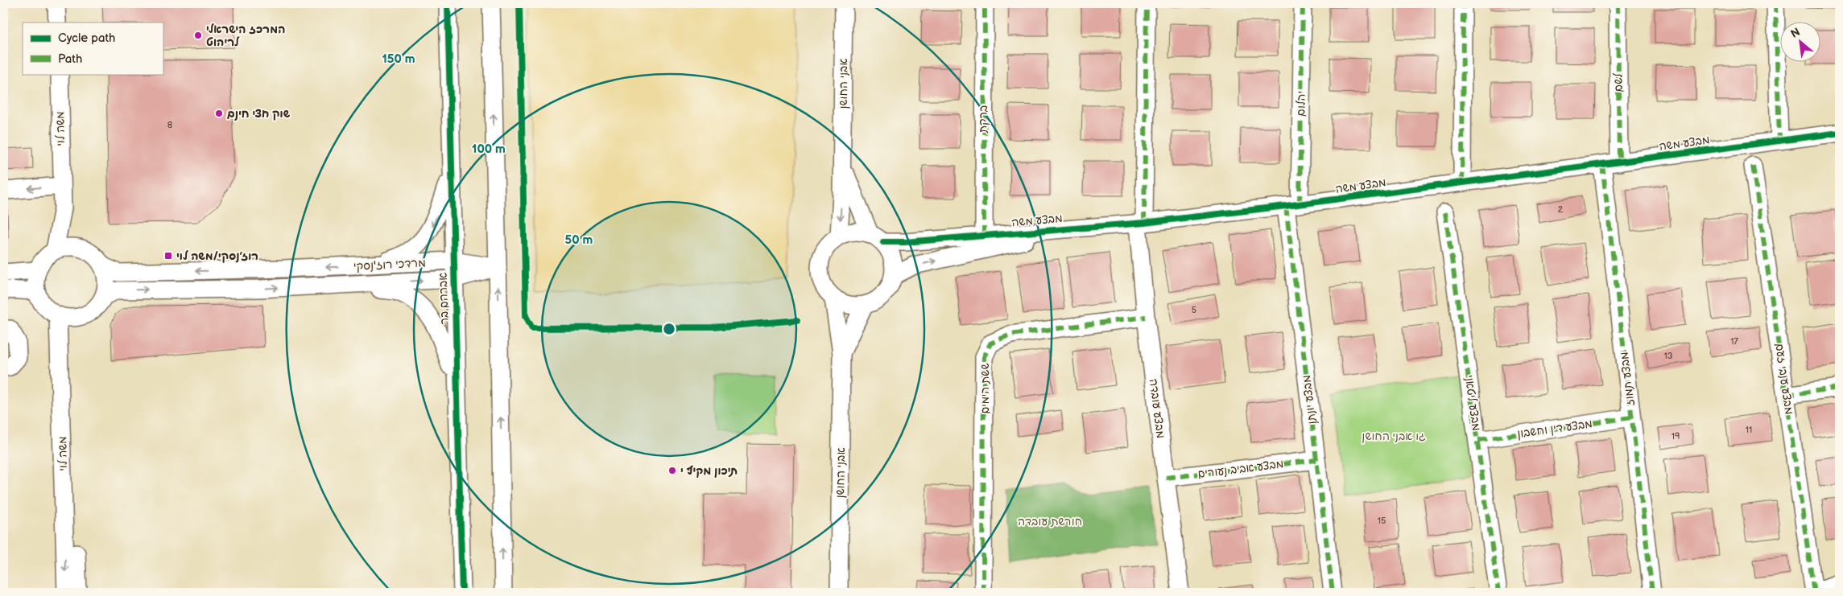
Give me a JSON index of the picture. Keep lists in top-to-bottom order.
{
  "streets": {
    "street": [
      "לשם",
      "אבני החושן",
      "יהלום",
      "ברקת",
      "משה לוי",
      "מבצע משה",
      "מרדכי רוז'נסקי",
      "אברהם בר",
      "מבצע תמוז",
      "מבצע ענבי זעם",
      "ששת הימים",
      "מבצע יונתן",
      "מבצע ליטאני",
      "מבצע עובדה",
      "מבצע דין וחשבון",
      "מבצע אביב נעורים"
    ]
  },
  "crossings": [
    ["לשם", "מבצע משה"],
    ["אבני החושן", "מבצע משה"],
    ["יהלום", "מבצע משה"],
    ["יהלום", "מבצע יונתן"],
    ["ברקת", "מבצע משה"],
    ["משה לוי", "מרדכי רוז'נסקי"],
    ["מבצע משה", "מבצע תמוז"],
    ["מבצע משה", "מבצע יונתן"],
    ["מבצע משה", "מבצע עובדה"],
    ["מרדכי רוז'נסקי", "אברהם בר"],
    ["מבצע תמוז", "מבצע דין וחשבון"],
    ["ששת הימים", "מבצע עובדה"],
    ["מבצע יונתן", "מבצע אביב נעורים"],
    ["מבצע ליטאני", "מבצע דין וחשבון"],
    ["מבצע עובדה", "מבצע אביב נעורים"]
  ],
  "parks": ["גו אבני החושן", "חורשת עובדה"],
  "places": {
    "other": ["המרכז הישראלי לריהוט", "שוק חצי חינם", "תיכון מקיף י"],
    "transit": ["רוז׳נסקי/משה לוי"]
  },
  "house_numbers": [
    "8",
    "2",
    "5",
    "17",
    "13",
    "11",
    "19",
    "15"
  ],
  "legend": ["Cycle path", "Path"],
  "north": "top left",
  "rings": ["150 m", "100 m", "50 m"]
}
